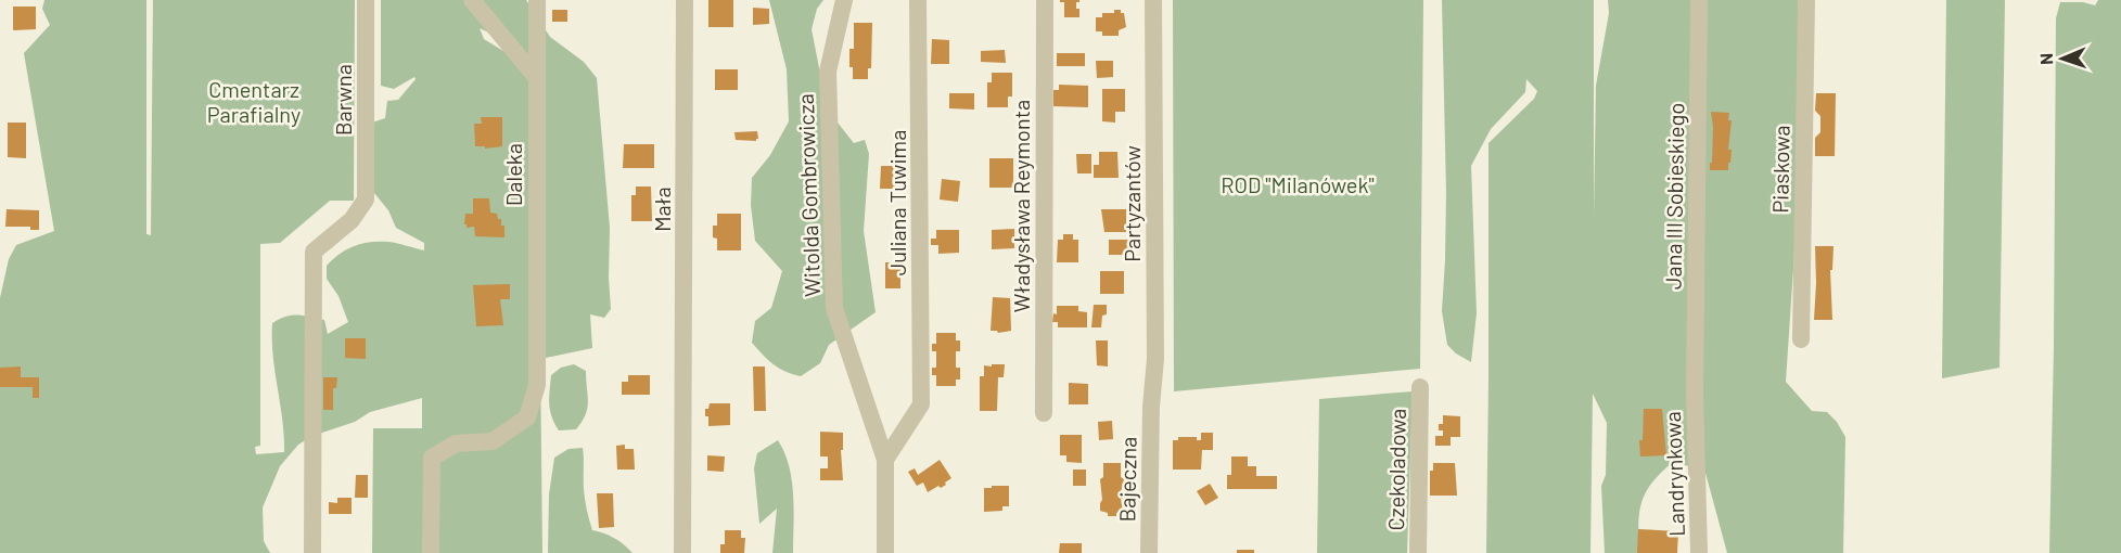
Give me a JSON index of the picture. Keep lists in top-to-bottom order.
{
  "streets": {
    "street": [
      "Barwna",
      "Piaskowa",
      "Daleka",
      "Witolda Gombrowicza",
      "Jana III Sobieskiego",
      "Juliana Tuwima",
      "Partyzantów",
      "Władysława Reymonta",
      "Mała",
      "Czekoladowa",
      "Landrynkowa",
      "Bajeczna"
    ]
  },
  "crossings": [
    ["Witolda Gombrowicza", "Juliana Tuwima"],
    ["Jana III Sobieskiego", "Landrynkowa"],
    ["Partyzantów", "Bajeczna"]
  ],
  "parks": ["Cmentarz Parafialny", "ROD \"Milanówek\""],
  "north": "left"
}
